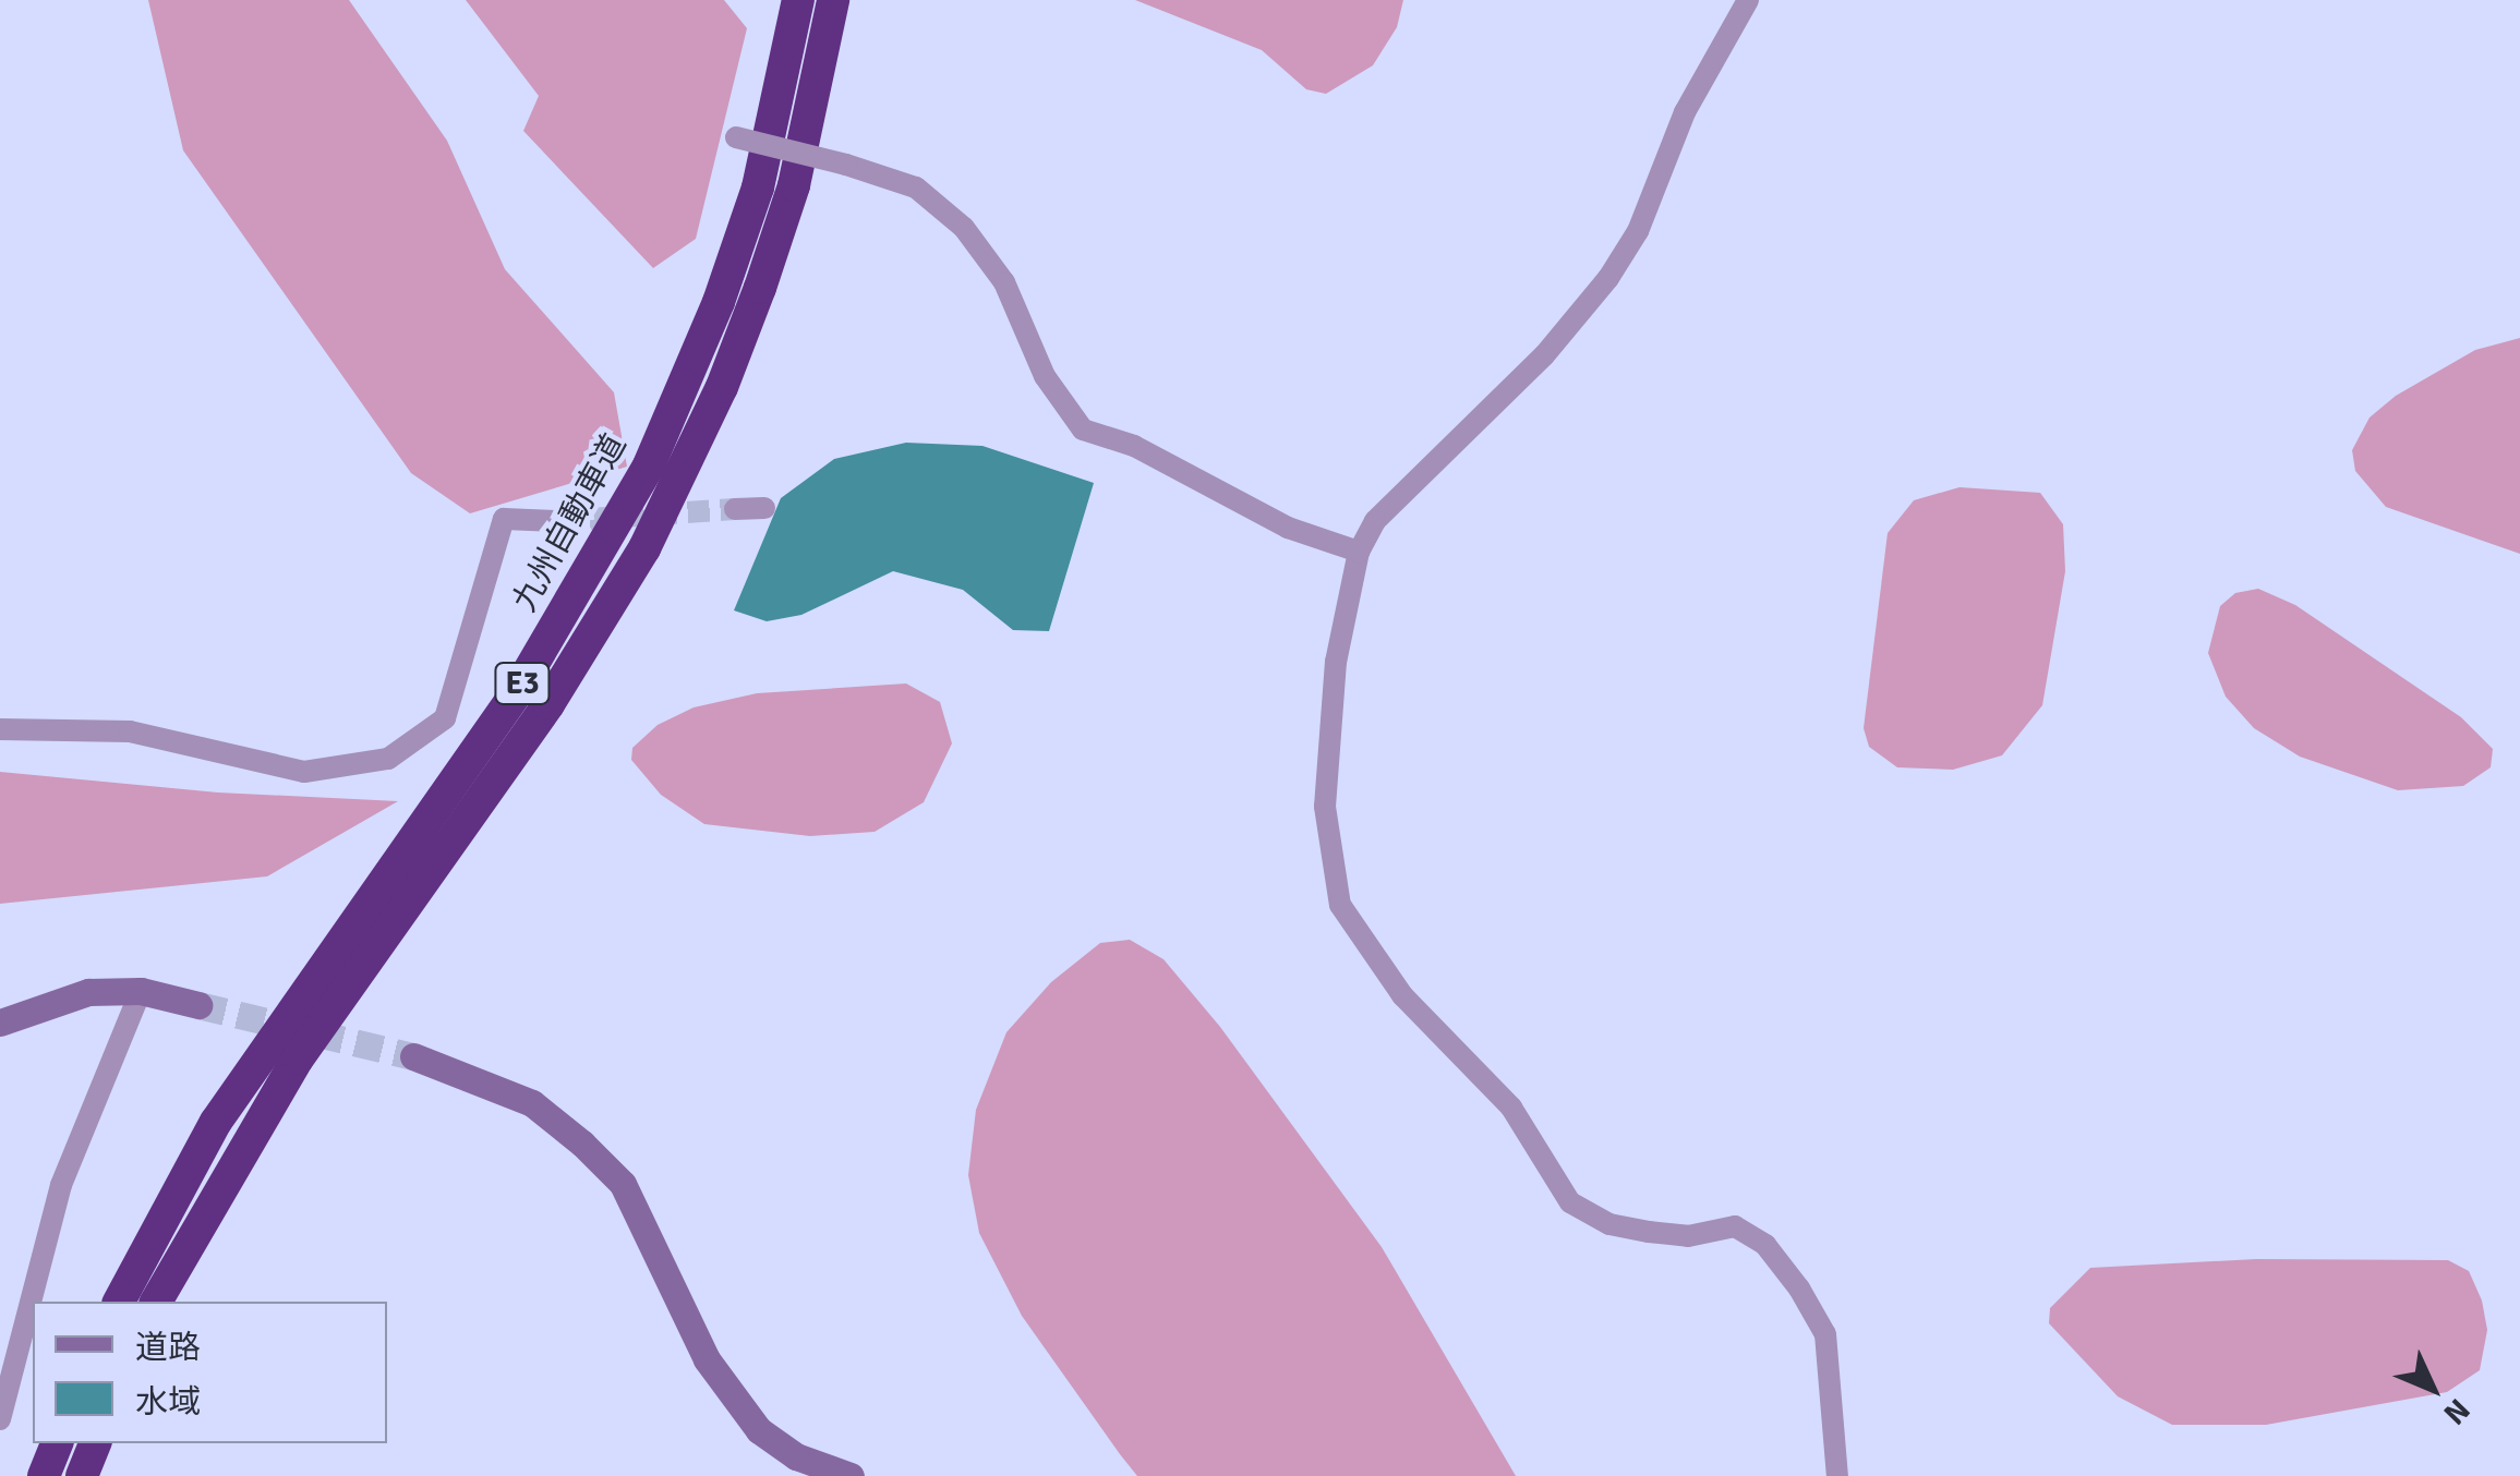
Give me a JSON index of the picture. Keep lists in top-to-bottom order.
{
  "streets": {
    "highway": ["九州自動車道", "E3"]
  },
  "legend": ["道路", "水域"],
  "north": "bottom right"
}
